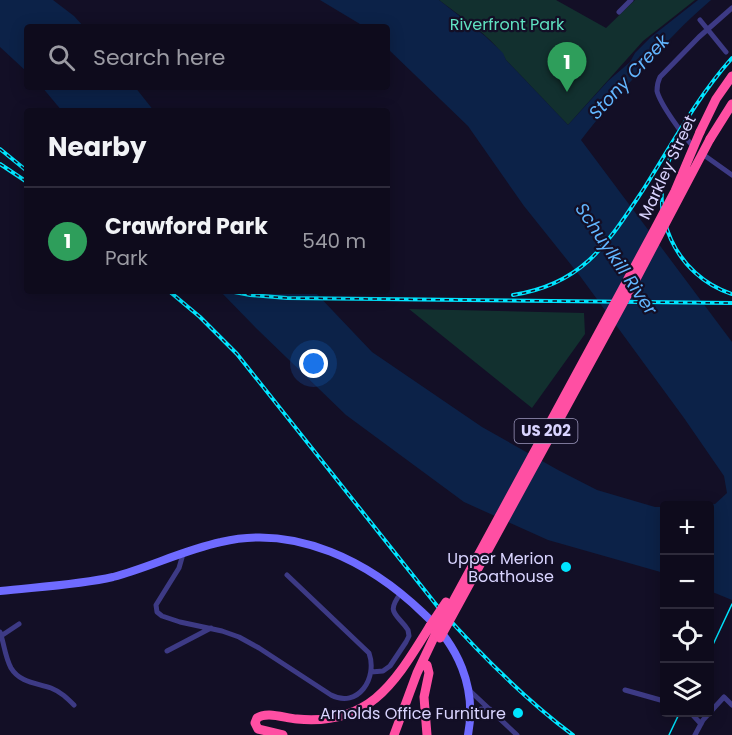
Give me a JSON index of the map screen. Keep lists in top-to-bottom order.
{
  "streets": {
    "highway": ["Markley Street", "US 202"]
  },
  "crossings": [
    ["Markley Street", "US 202"]
  ],
  "water": ["Stony Creek", "Schuylkill River"],
  "parks": ["Riverfront Park"],
  "places": ["Upper Merion Boathouse", "Arnolds Office Furniture"],
  "page": {
    "search": "Search here",
    "pins": "1",
    "heading": "Nearby",
    "list": [
      {
        "mark": "1",
        "name": "Crawford Park",
        "note": "Park",
        "value": "540 m"
      }
    ],
    "map_buttons": ["+", "−"]
  }
}
